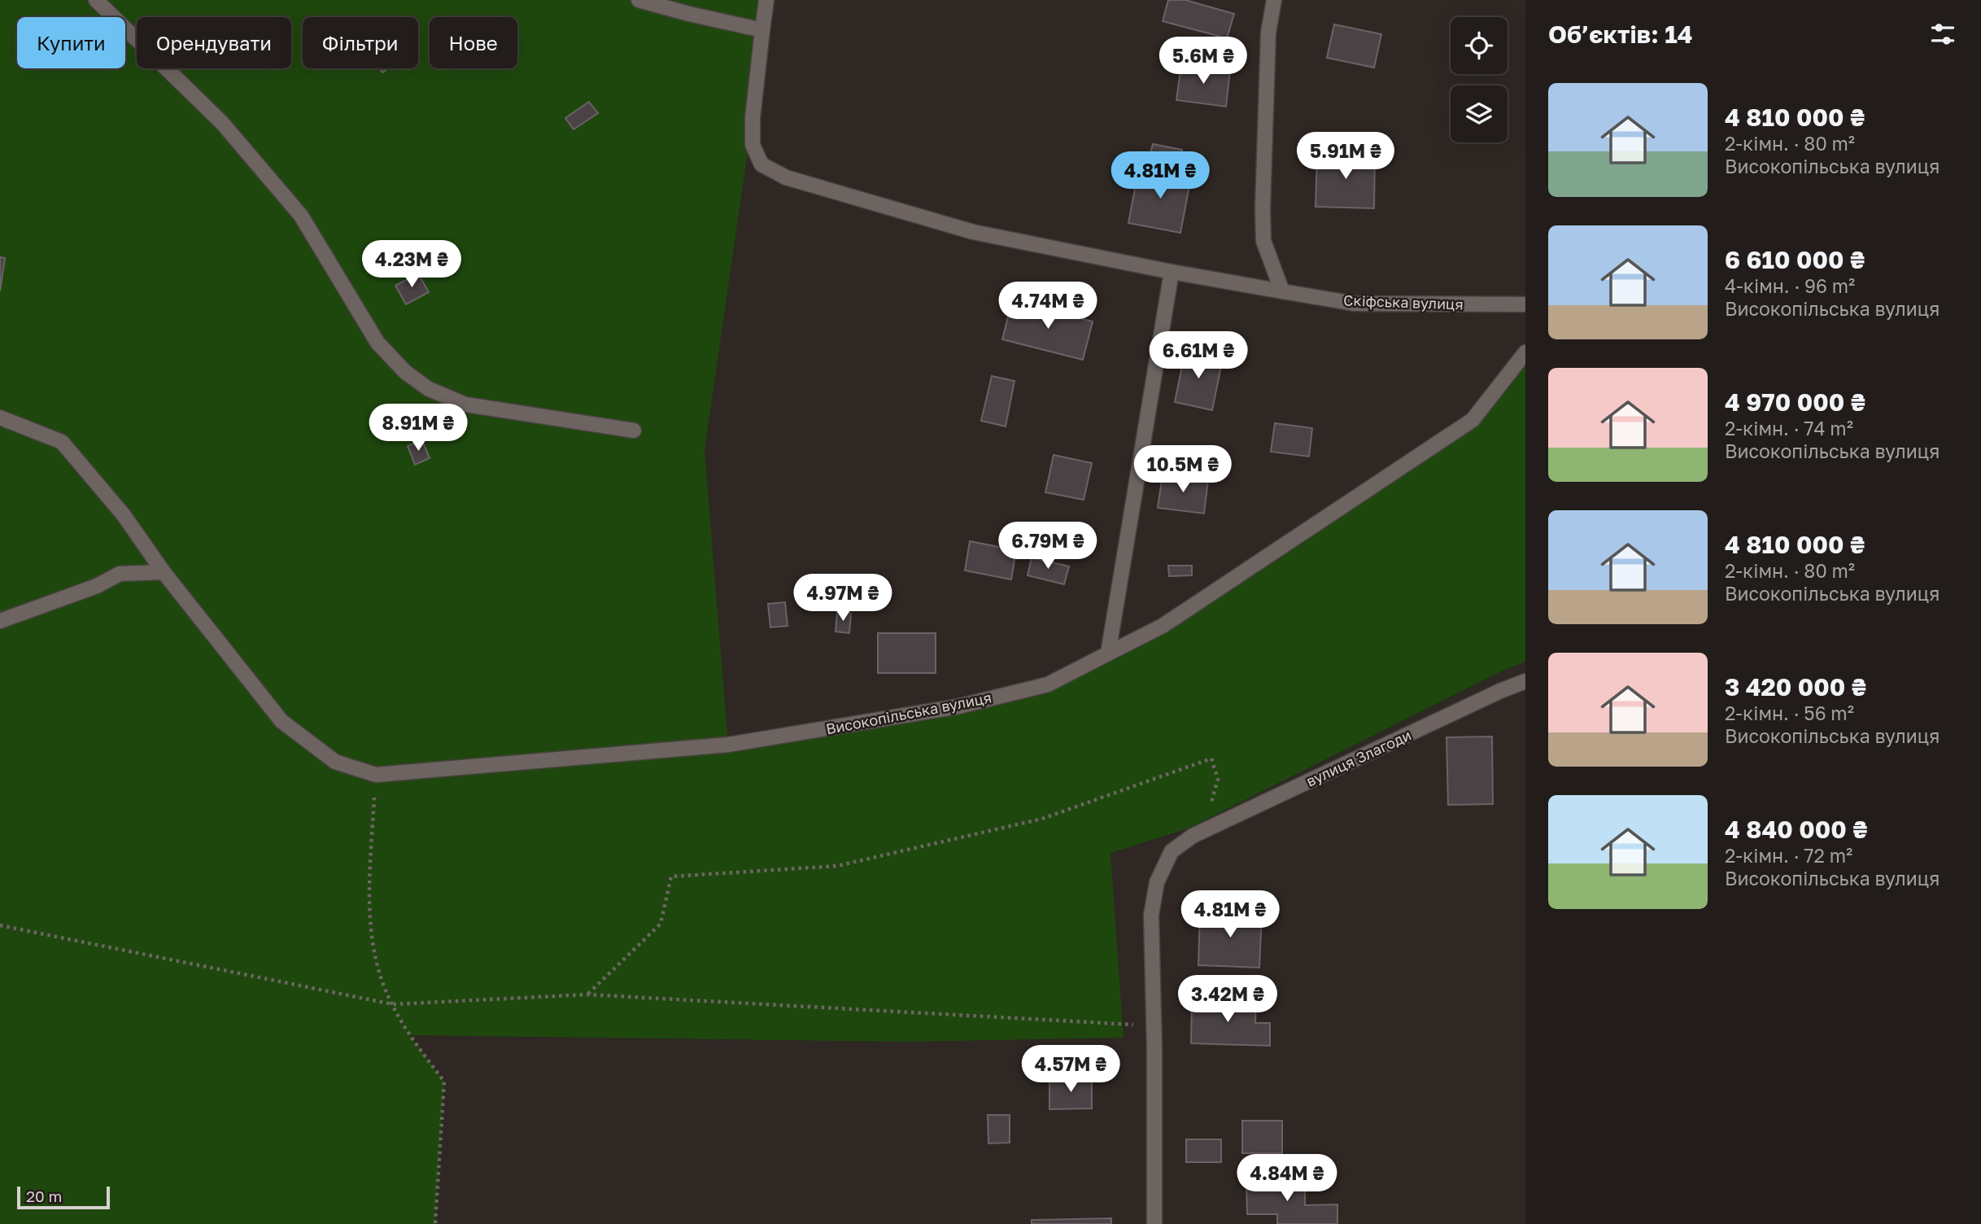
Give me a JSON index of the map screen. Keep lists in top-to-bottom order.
{
  "streets": {
    "street": ["Скіфська вулиця", "Високопільська вулиця", "вулиця Злагоди"]
  },
  "scale_bar": "20 m",
  "page": {
    "heading": "Об’єктів: 14",
    "chip": [
      "Купити",
      "Орендувати",
      "Фільтри",
      "Нове"
    ],
    "price": [
      "5.6M ₴",
      "5.91M ₴",
      "4.81M ₴",
      "4.23M ₴",
      "4.74M ₴",
      "6.61M ₴",
      "8.91M ₴",
      "10.5M ₴",
      "6.79M ₴",
      "4.97M ₴",
      "4.81M ₴",
      "3.42M ₴",
      "4.57M ₴",
      "4.84M ₴"
    ],
    "list": [
      {
        "name": "4 810 000 ₴",
        "note": "2-кімн. · 80 m² · Високопільська вулиця"
      },
      {
        "name": "6 610 000 ₴",
        "note": "4-кімн. · 96 m² · Високопільська вулиця"
      },
      {
        "name": "4 970 000 ₴",
        "note": "2-кімн. · 74 m² · Високопільська вулиця"
      },
      {
        "name": "4 810 000 ₴",
        "note": "2-кімн. · 80 m² · Високопільська вулиця"
      },
      {
        "name": "3 420 000 ₴",
        "note": "2-кімн. · 56 m² · Високопільська вулиця"
      },
      {
        "name": "4 840 000 ₴",
        "note": "2-кімн. · 72 m² · Високопільська вулиця"
      }
    ],
    "scale": "20 m"
  }
}
